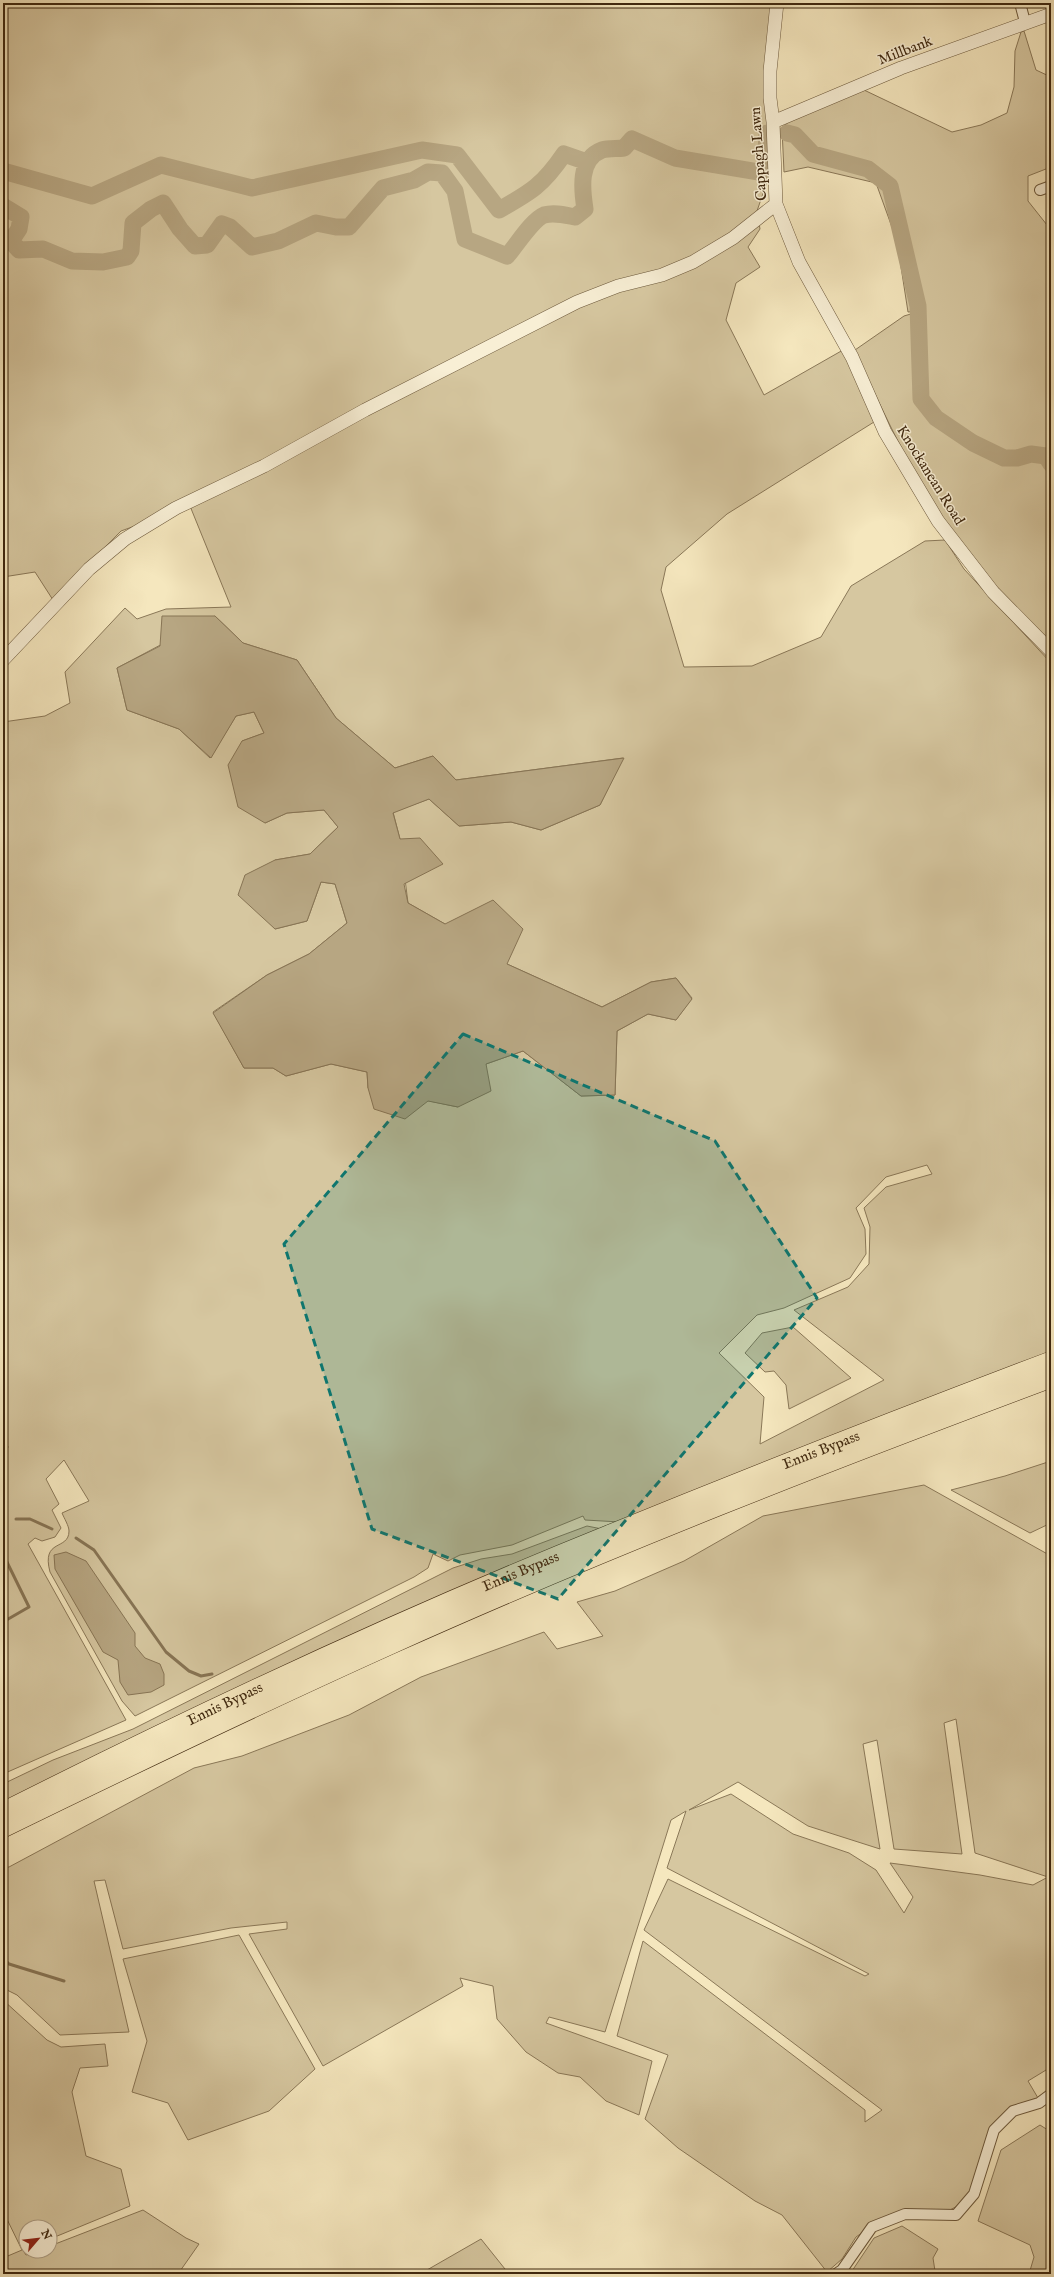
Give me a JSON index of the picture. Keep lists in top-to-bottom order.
{
  "streets": {
    "highway": ["Ennis Bypass"],
    "street": ["Millbank", "Cappagh Lawn", "Knockanean Road"]
  },
  "crossings": [
    ["Millbank", "Cappagh Lawn"],
    ["Cappagh Lawn", "Knockanean Road"]
  ],
  "north": "top right"
}
